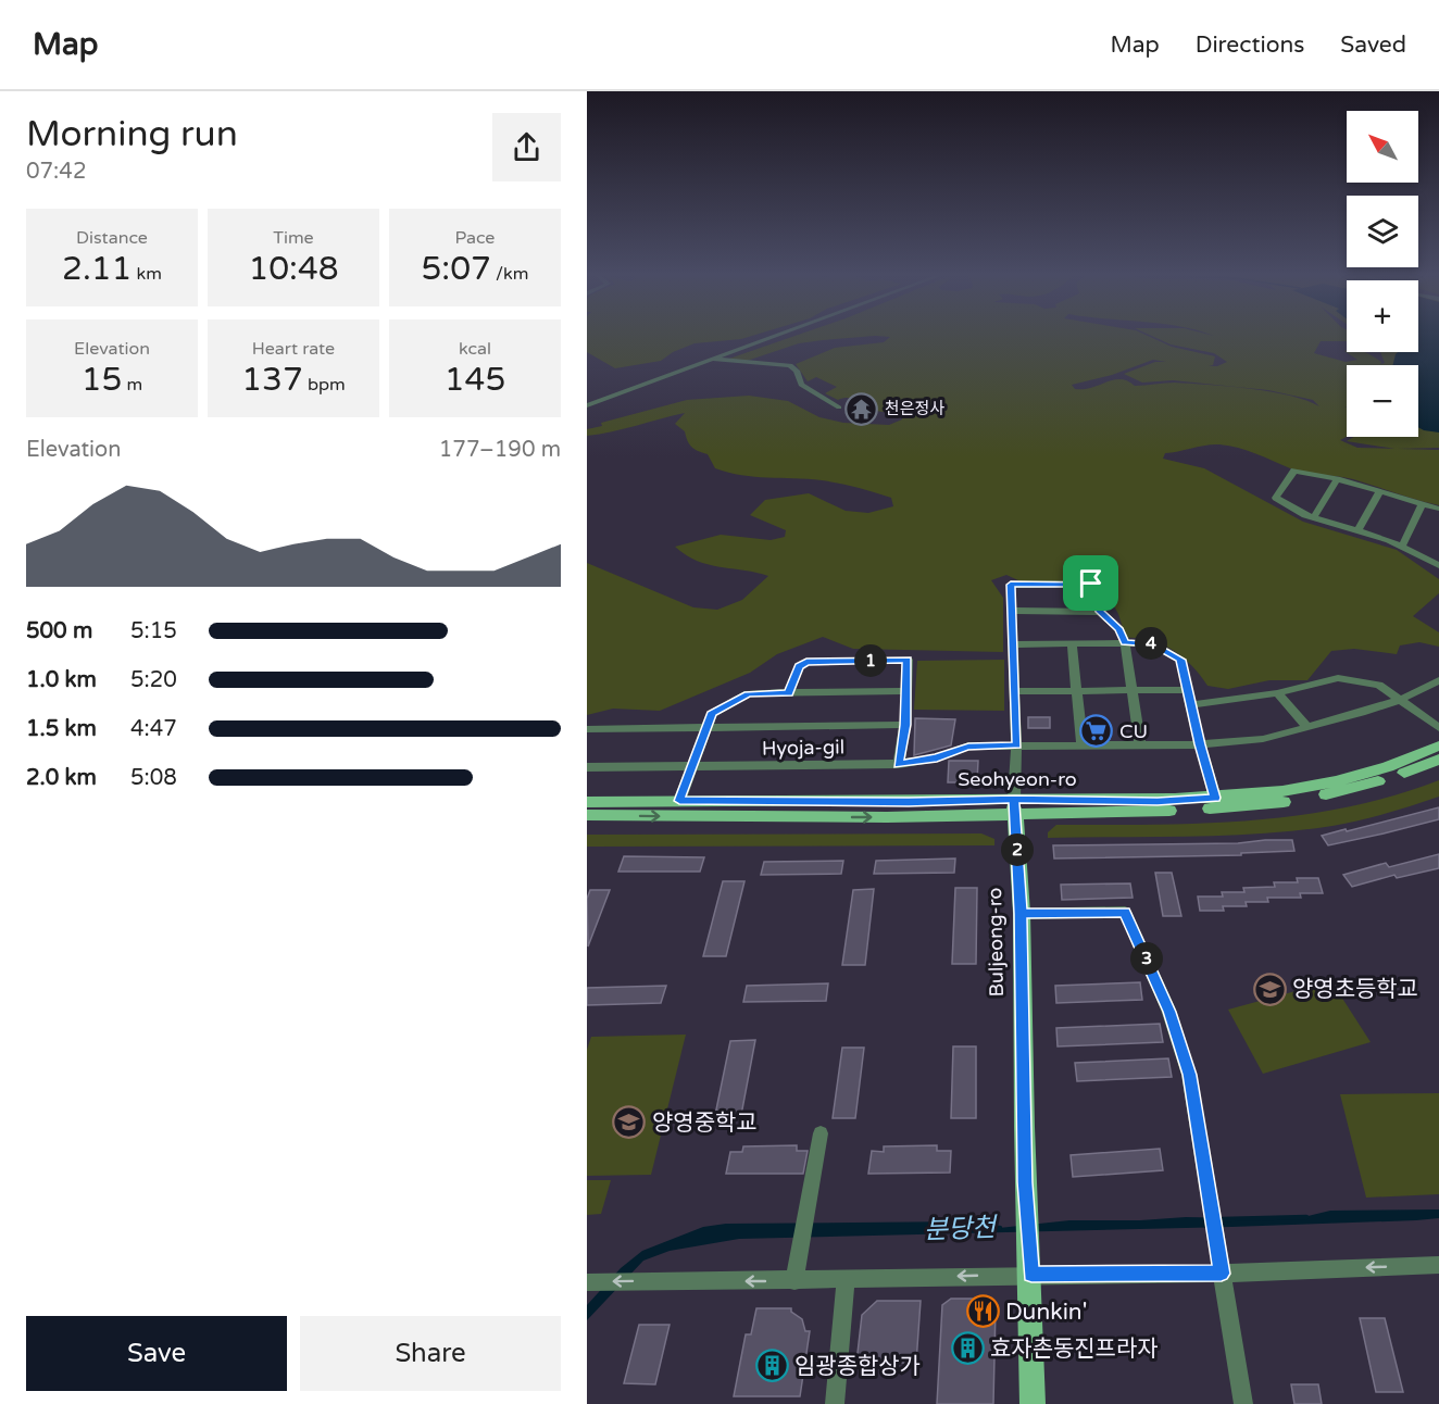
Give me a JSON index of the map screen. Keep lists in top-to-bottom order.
{
  "streets": {
    "main road": ["Seohyeon-ro", "Buljeong-ro"],
    "street": ["Hyoja-gil"]
  },
  "crossings": [
    ["Hyoja-gil", "Buljeong-ro"],
    ["Seohyeon-ro", "Buljeong-ro"]
  ],
  "water": ["분당천"],
  "places": {
    "temple": ["천은정사"],
    "supermarket": ["CU"],
    "school or university": ["양영초등학교", "양영중학교"],
    "restaurant": ["Dunkin'"],
    "building": ["효자촌동진프라자", "임광종합상가"]
  },
  "north": "top left",
  "page": {
    "header": "Map",
    "nav": ["Map", "Directions", "Saved"],
    "heading": ["Morning run", "07:42"],
    "map_buttons": ["+", "−"],
    "stats": [
      ["Distance", "2.11 km"],
      ["Time", "10:48"],
      ["Pace", "5:07 /km"],
      ["Elevation", "15 m"],
      ["Heart rate", "137 bpm"],
      ["kcal", "145"]
    ],
    "chart": ["Elevation", "177–190 m"],
    "list": [
      {
        "name": "500 m",
        "note": "5:15"
      },
      {
        "name": "1.0 km",
        "note": "5:20"
      },
      {
        "name": "1.5 km",
        "note": "4:47"
      },
      {
        "name": "2.0 km",
        "note": "5:08"
      }
    ],
    "pins": [
      "4",
      "1",
      "2",
      "3"
    ],
    "buttons": ["Save", "Share"]
  }
}
